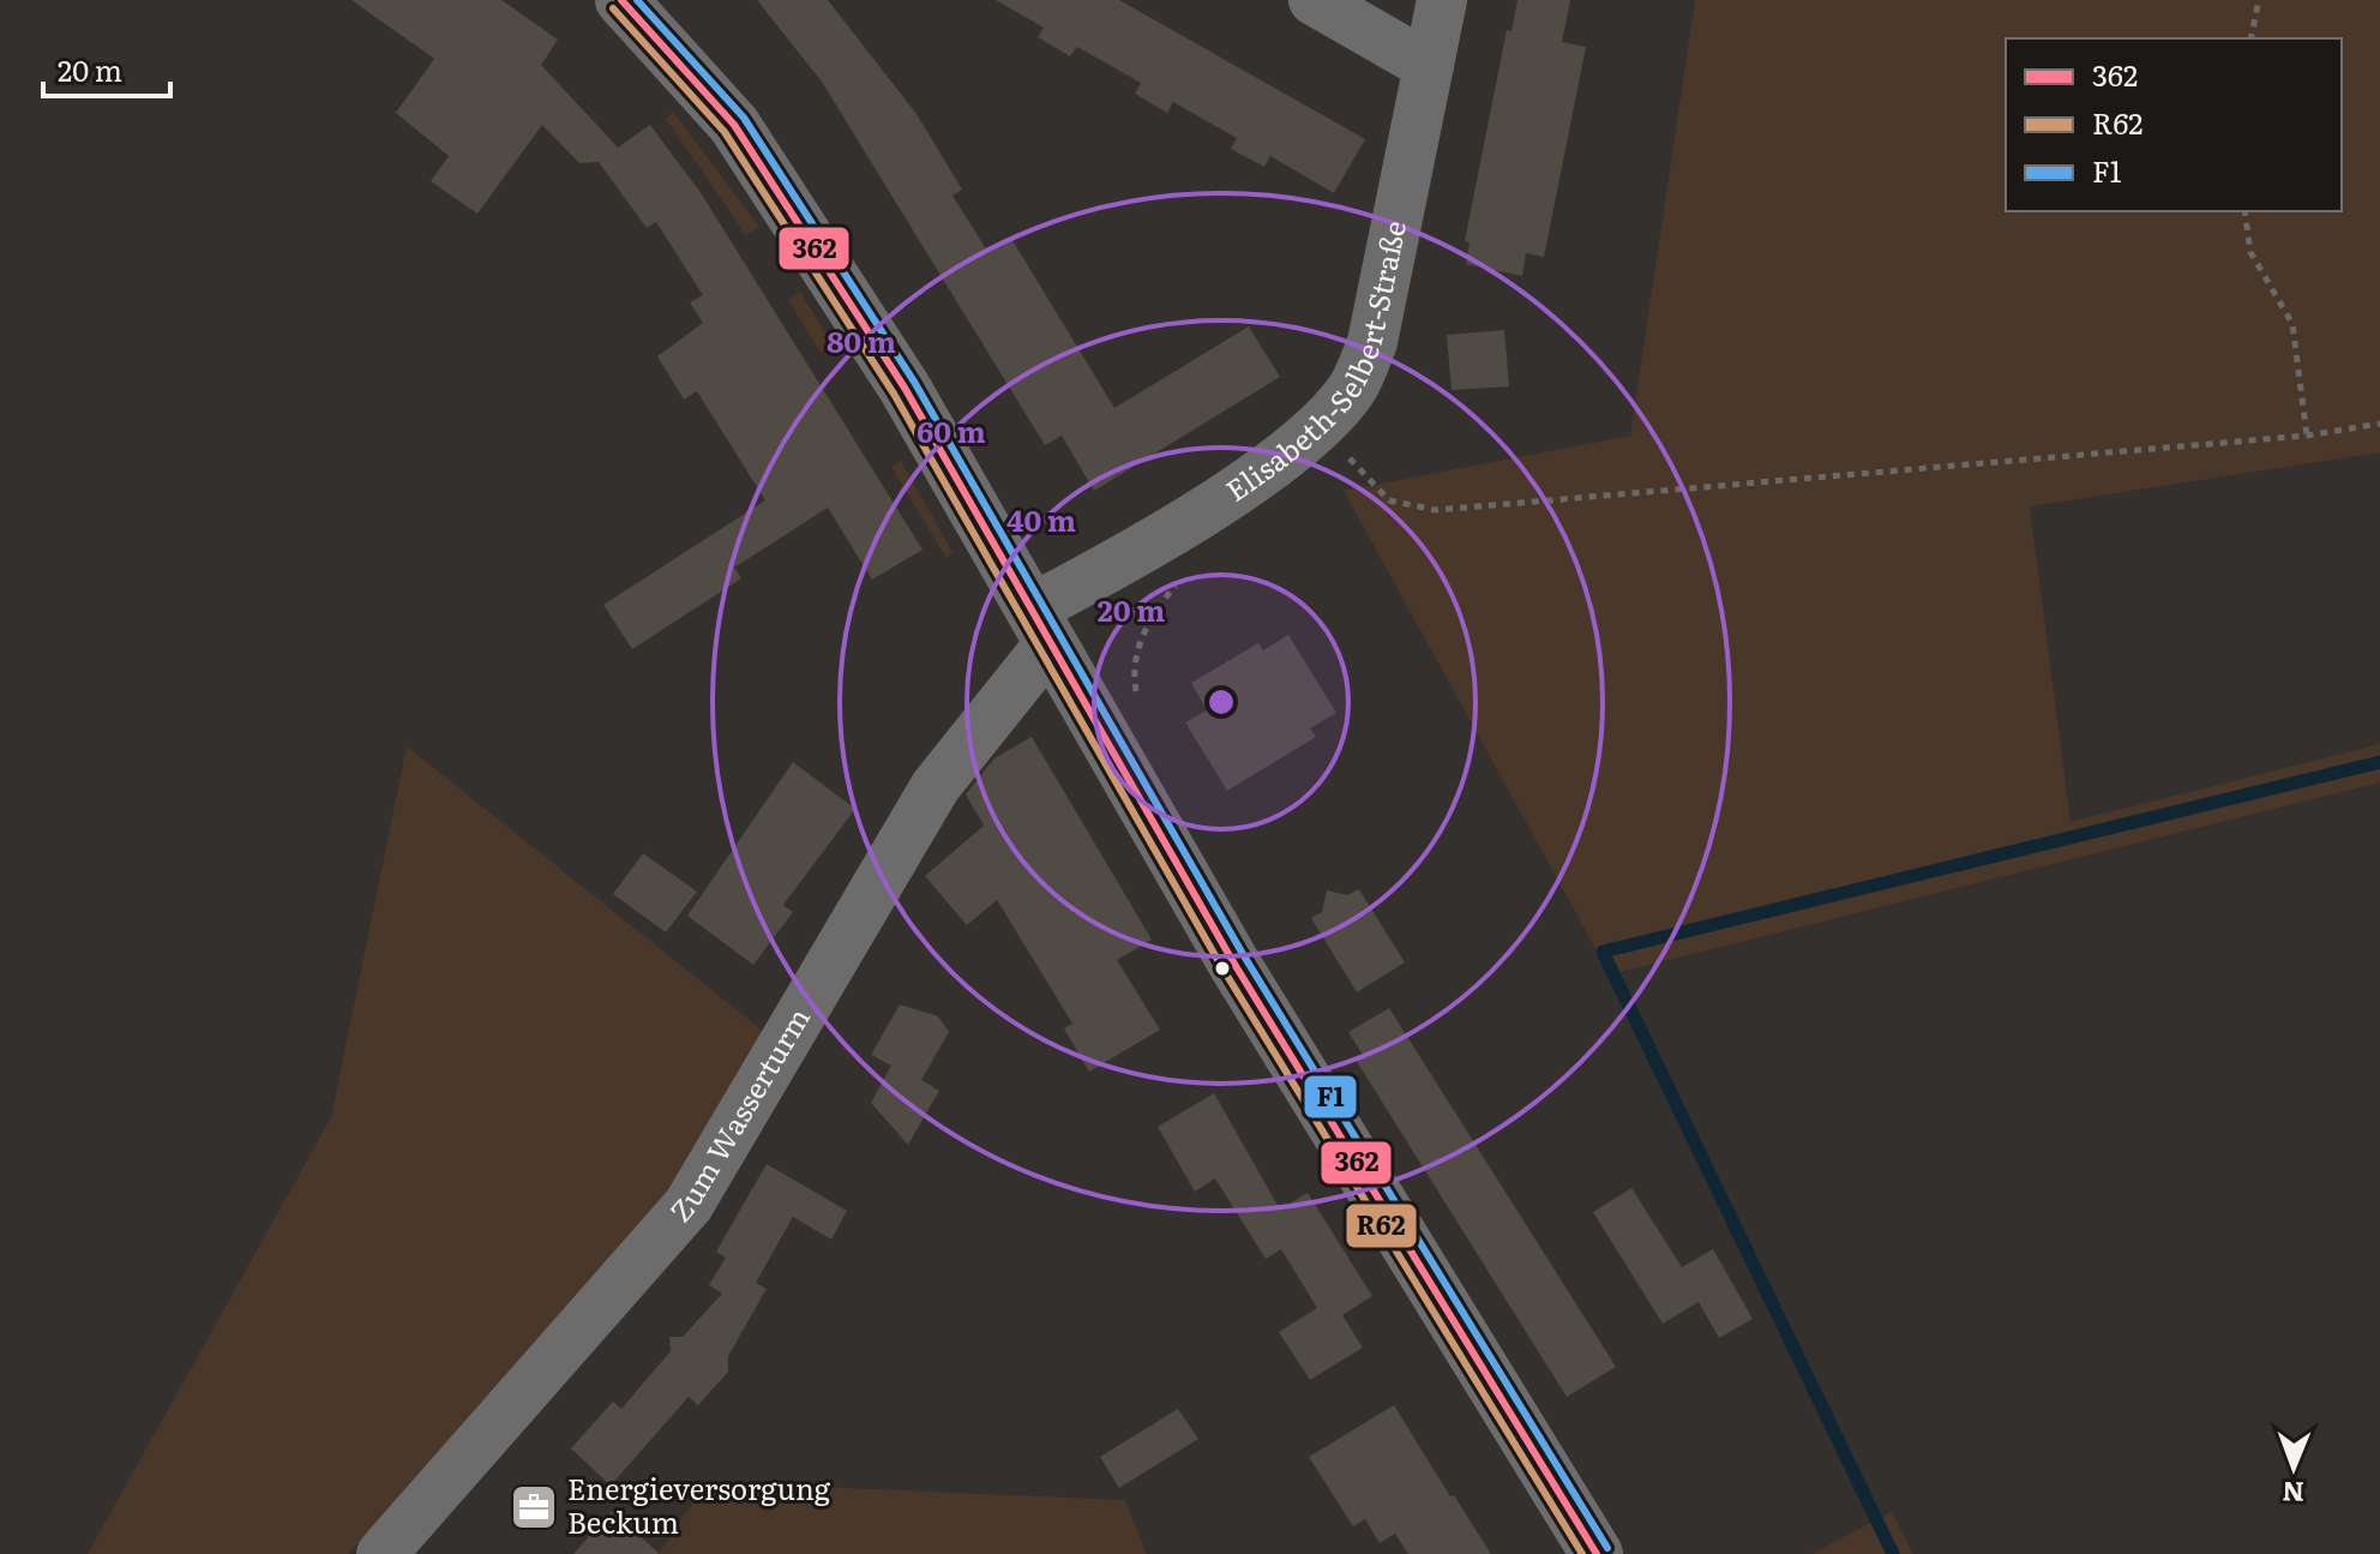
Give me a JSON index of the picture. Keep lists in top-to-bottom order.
{
  "streets": {
    "street": ["Elisabeth-Selbert-Straße", "Zum Wasserturm"]
  },
  "crossings": [
    ["Elisabeth-Selbert-Straße", "Zum Wasserturm"]
  ],
  "places": {
    "office": ["Energieversorgung Beckum"]
  },
  "lines": ["transit line 362", "transit line F1", "transit line R62"],
  "legend": ["362", "R62", "F1"],
  "scale_bar": "20 m",
  "north": "bottom",
  "rings": [
    "80 m",
    "60 m",
    "40 m",
    "20 m"
  ]
}
